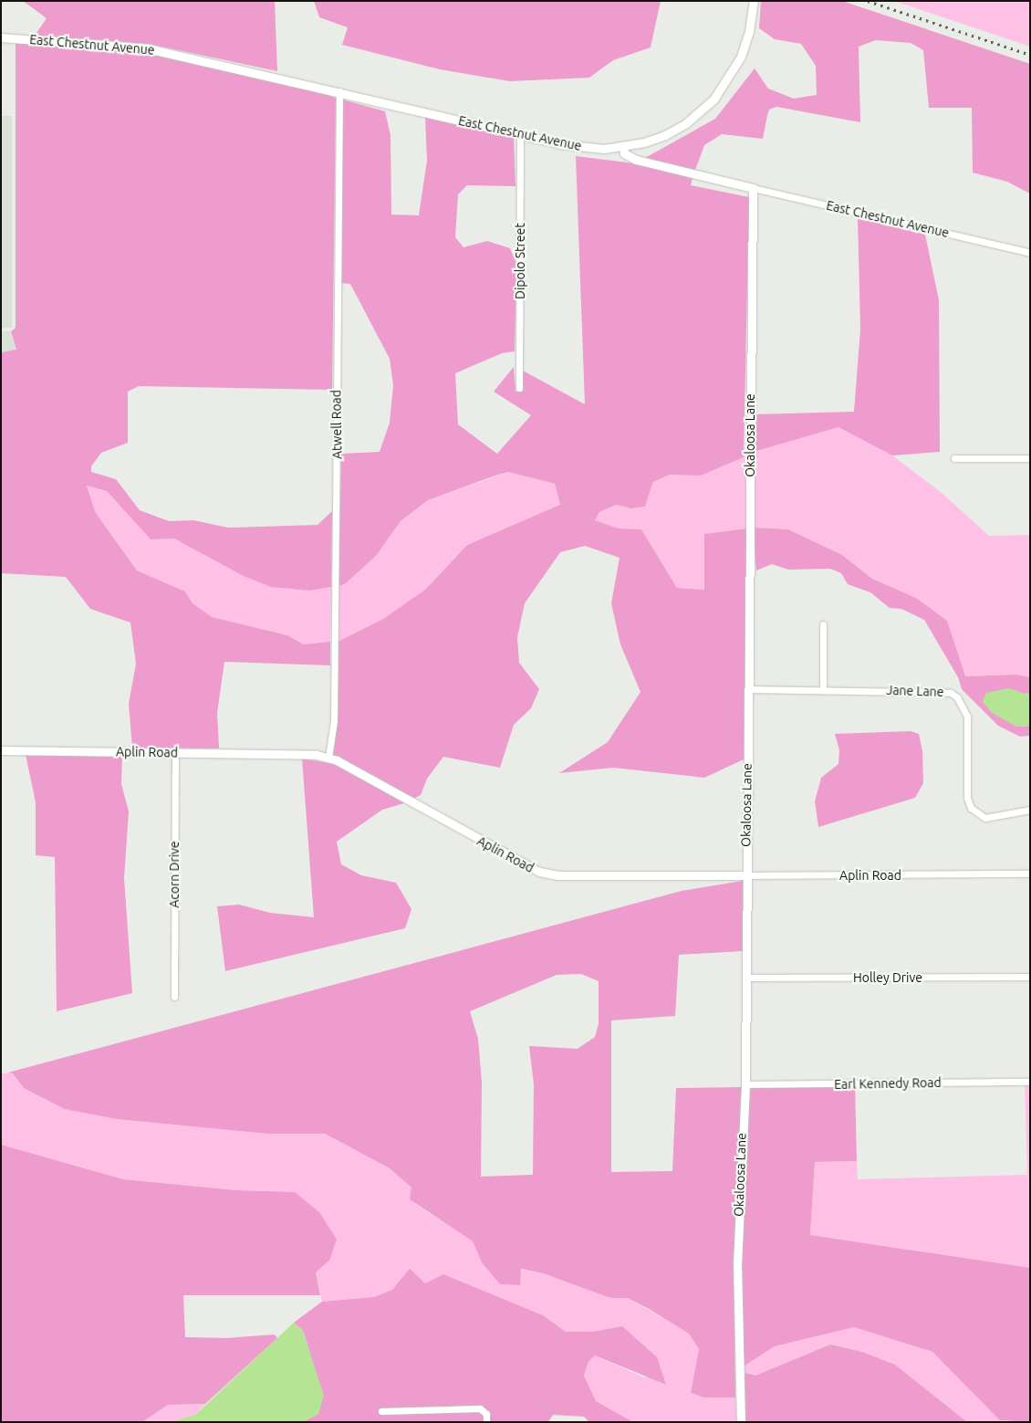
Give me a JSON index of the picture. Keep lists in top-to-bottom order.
{
  "streets": {
    "street": [
      "East Chestnut Avenue",
      "Dipolo Street",
      "Atwell Road",
      "Okaloosa Lane",
      "Jane Lane",
      "Aplin Road",
      "Acorn Drive",
      "Holley Drive",
      "Earl Kennedy Road"
    ]
  },
  "crossings": [
    ["East Chestnut Avenue", "Dipolo Street"],
    ["East Chestnut Avenue", "Atwell Road"],
    ["East Chestnut Avenue", "Okaloosa Lane"],
    ["Atwell Road", "Aplin Road"],
    ["Okaloosa Lane", "Jane Lane"],
    ["Okaloosa Lane", "Aplin Road"],
    ["Okaloosa Lane", "Holley Drive"],
    ["Okaloosa Lane", "Earl Kennedy Road"],
    ["Aplin Road", "Acorn Drive"]
  ]
}
